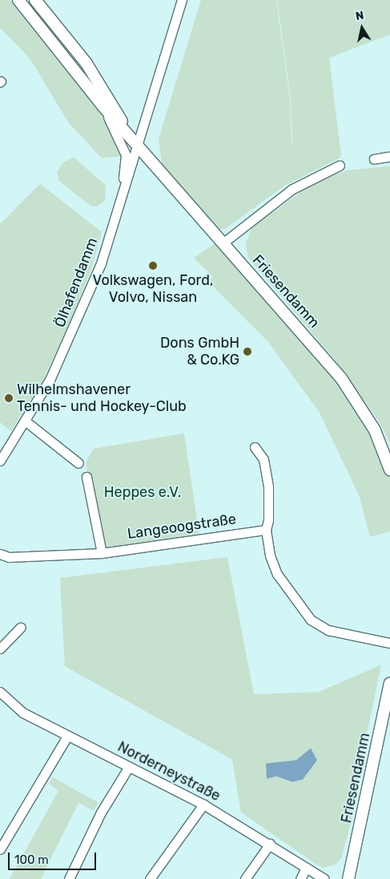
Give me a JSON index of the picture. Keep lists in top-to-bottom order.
{
  "streets": {
    "main road": ["Friesendamm"],
    "street": ["Ölhafendamm", "Langeoogstraße", "Norderneystraße"]
  },
  "crossings": [
    ["Ölhafendamm", "Friesendamm"]
  ],
  "parks": ["Heppes e.V."],
  "places": ["Volkswagen, Ford, Volvo, Nissan", "Dons GmbH & Co.KG", "Wilhelmshavener Tennis- und Hockey-Club"],
  "scale_bar": "100 m",
  "north": "top"
}
